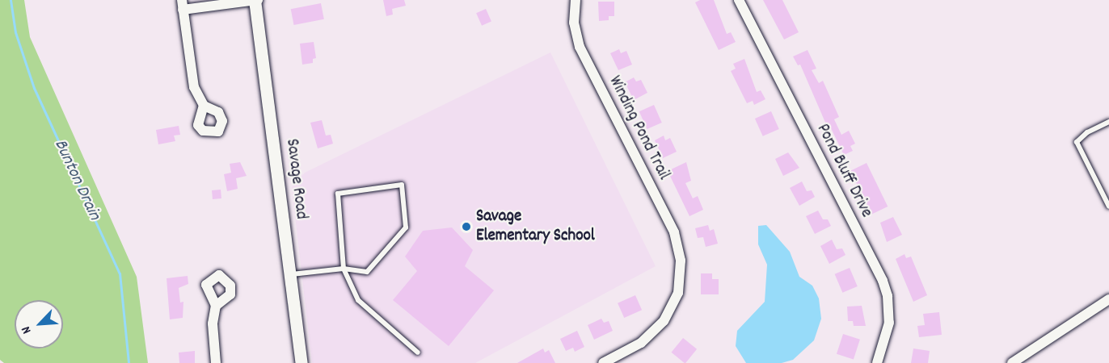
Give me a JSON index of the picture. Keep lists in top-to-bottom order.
{
  "streets": {
    "street": ["Winding Pond Trail", "Pond Bluff Drive", "Savage Road"]
  },
  "water": ["Bunton Drain"],
  "places": ["Savage Elementary School"],
  "north": "bottom left"
}
